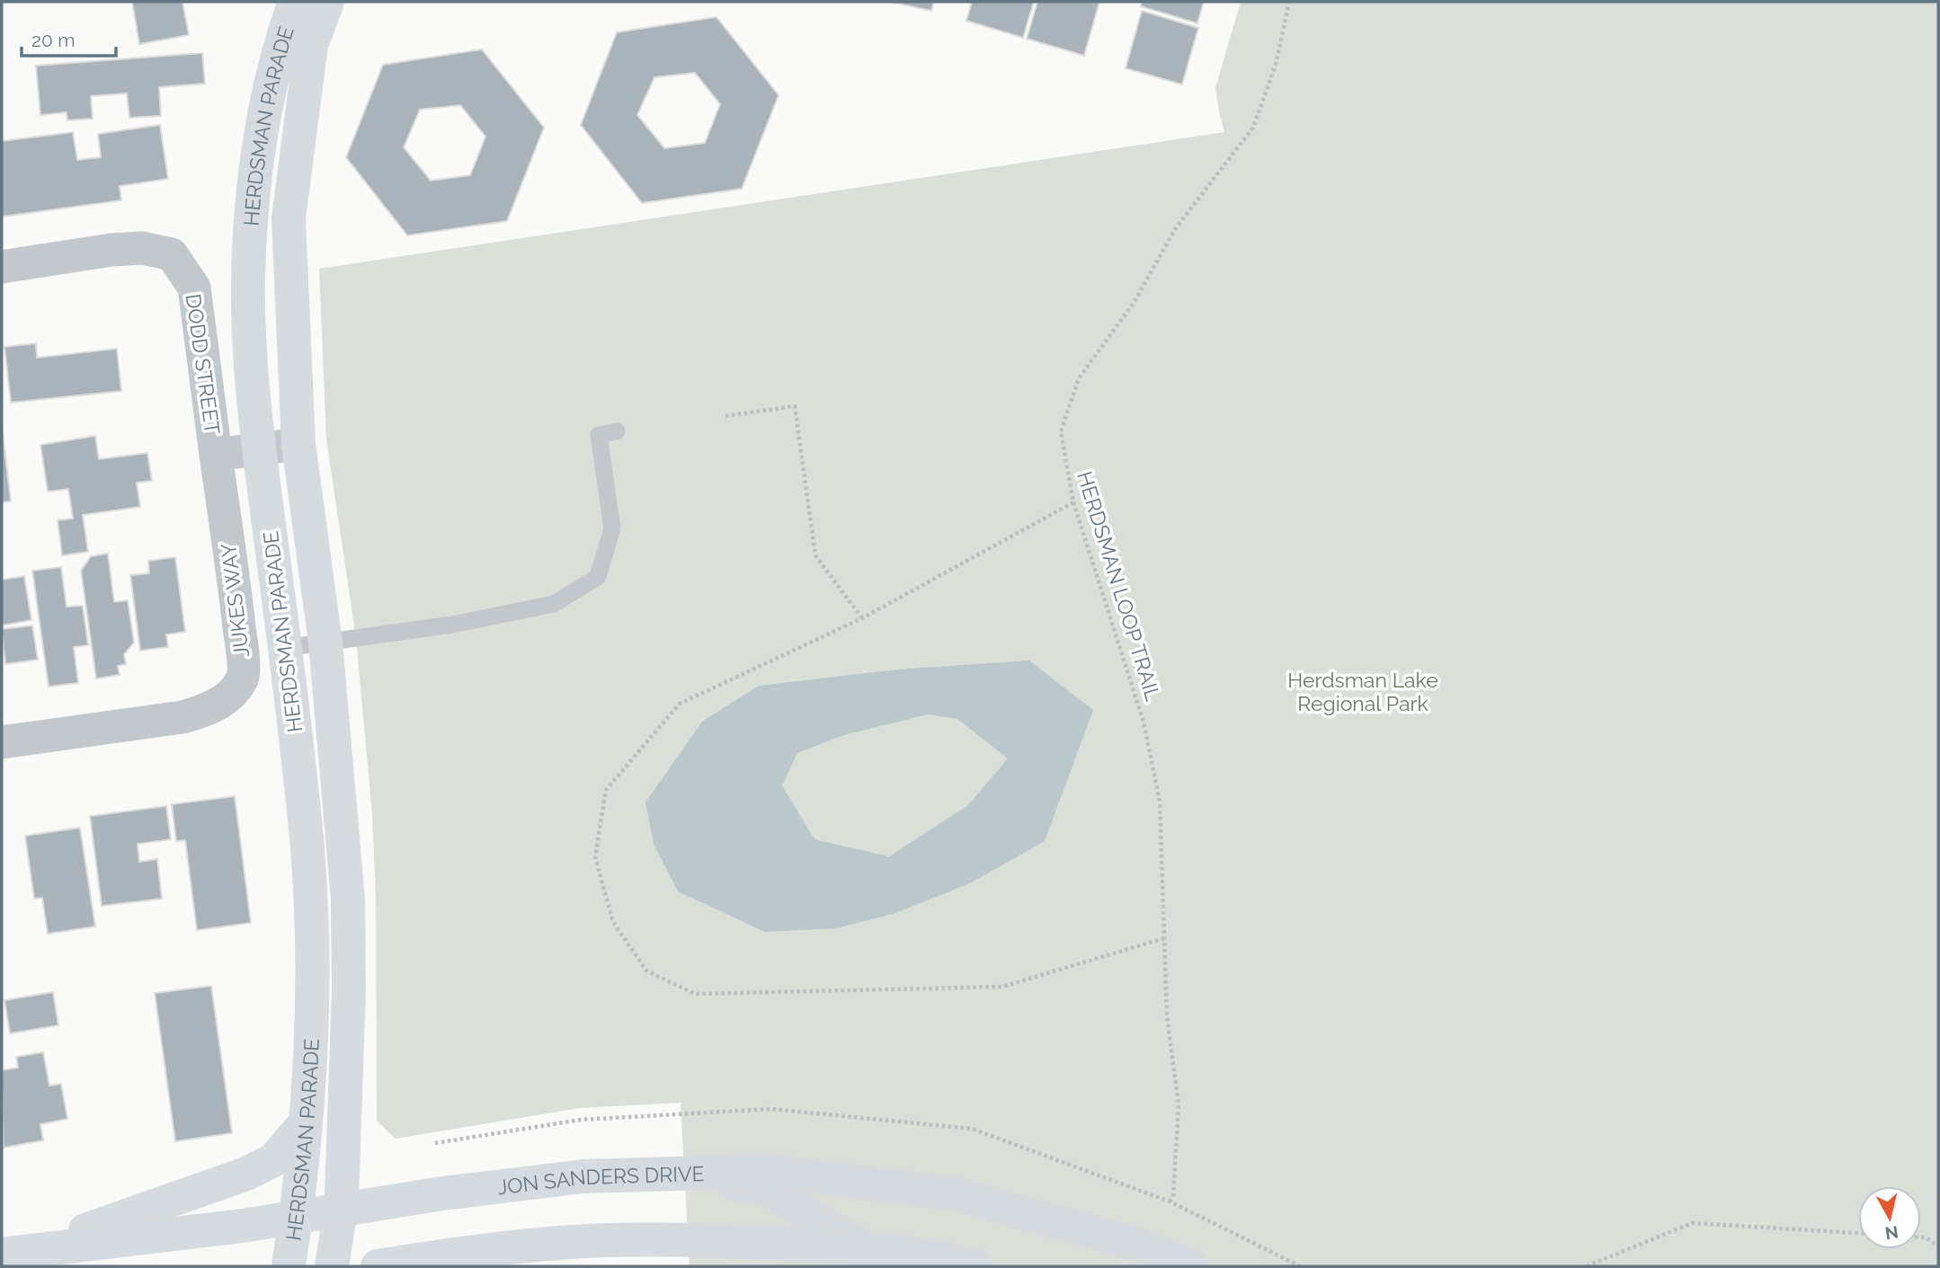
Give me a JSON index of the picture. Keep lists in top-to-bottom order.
{
  "streets": {
    "main road": ["HERDSMAN PARADE", "JON SANDERS DRIVE"],
    "street": ["DODD STREET", "JUKES WAY"],
    "path": ["HERDSMAN LOOP TRAIL"]
  },
  "crossings": [
    ["HERDSMAN PARADE", "DODD STREET"],
    ["HERDSMAN PARADE", "JON SANDERS DRIVE"],
    ["DODD STREET", "JUKES WAY"]
  ],
  "parks": ["Herdsman Lake Regional Park"],
  "scale_bar": "20 m",
  "north": "bottom"
}
